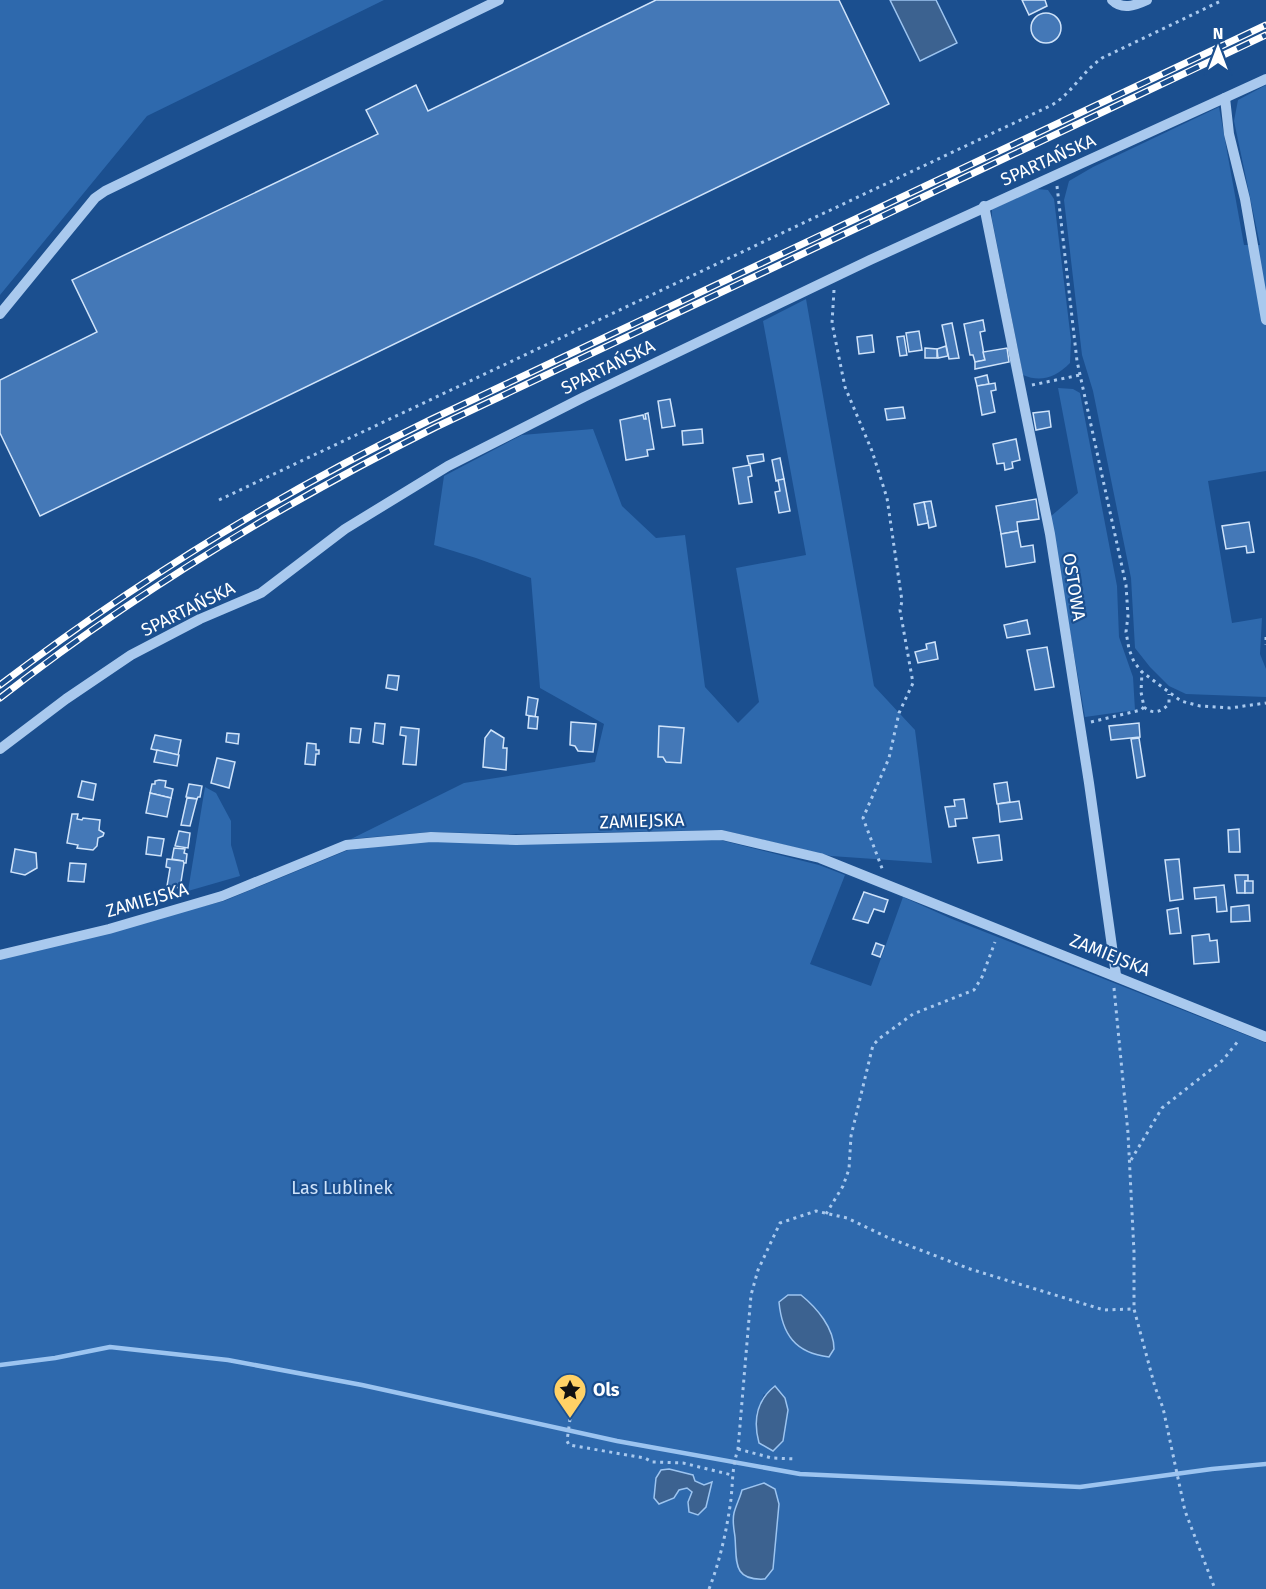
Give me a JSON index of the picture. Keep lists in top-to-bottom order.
{
  "streets": {
    "street": ["SPARTAŃSKA", "OSTOWA", "ZAMIEJSKA"]
  },
  "crossings": [
    ["SPARTAŃSKA", "OSTOWA"],
    ["OSTOWA", "ZAMIEJSKA"]
  ],
  "parks": ["Las Lublinek"],
  "places": {
    "place": ["Ols"]
  },
  "north": "top"
}
